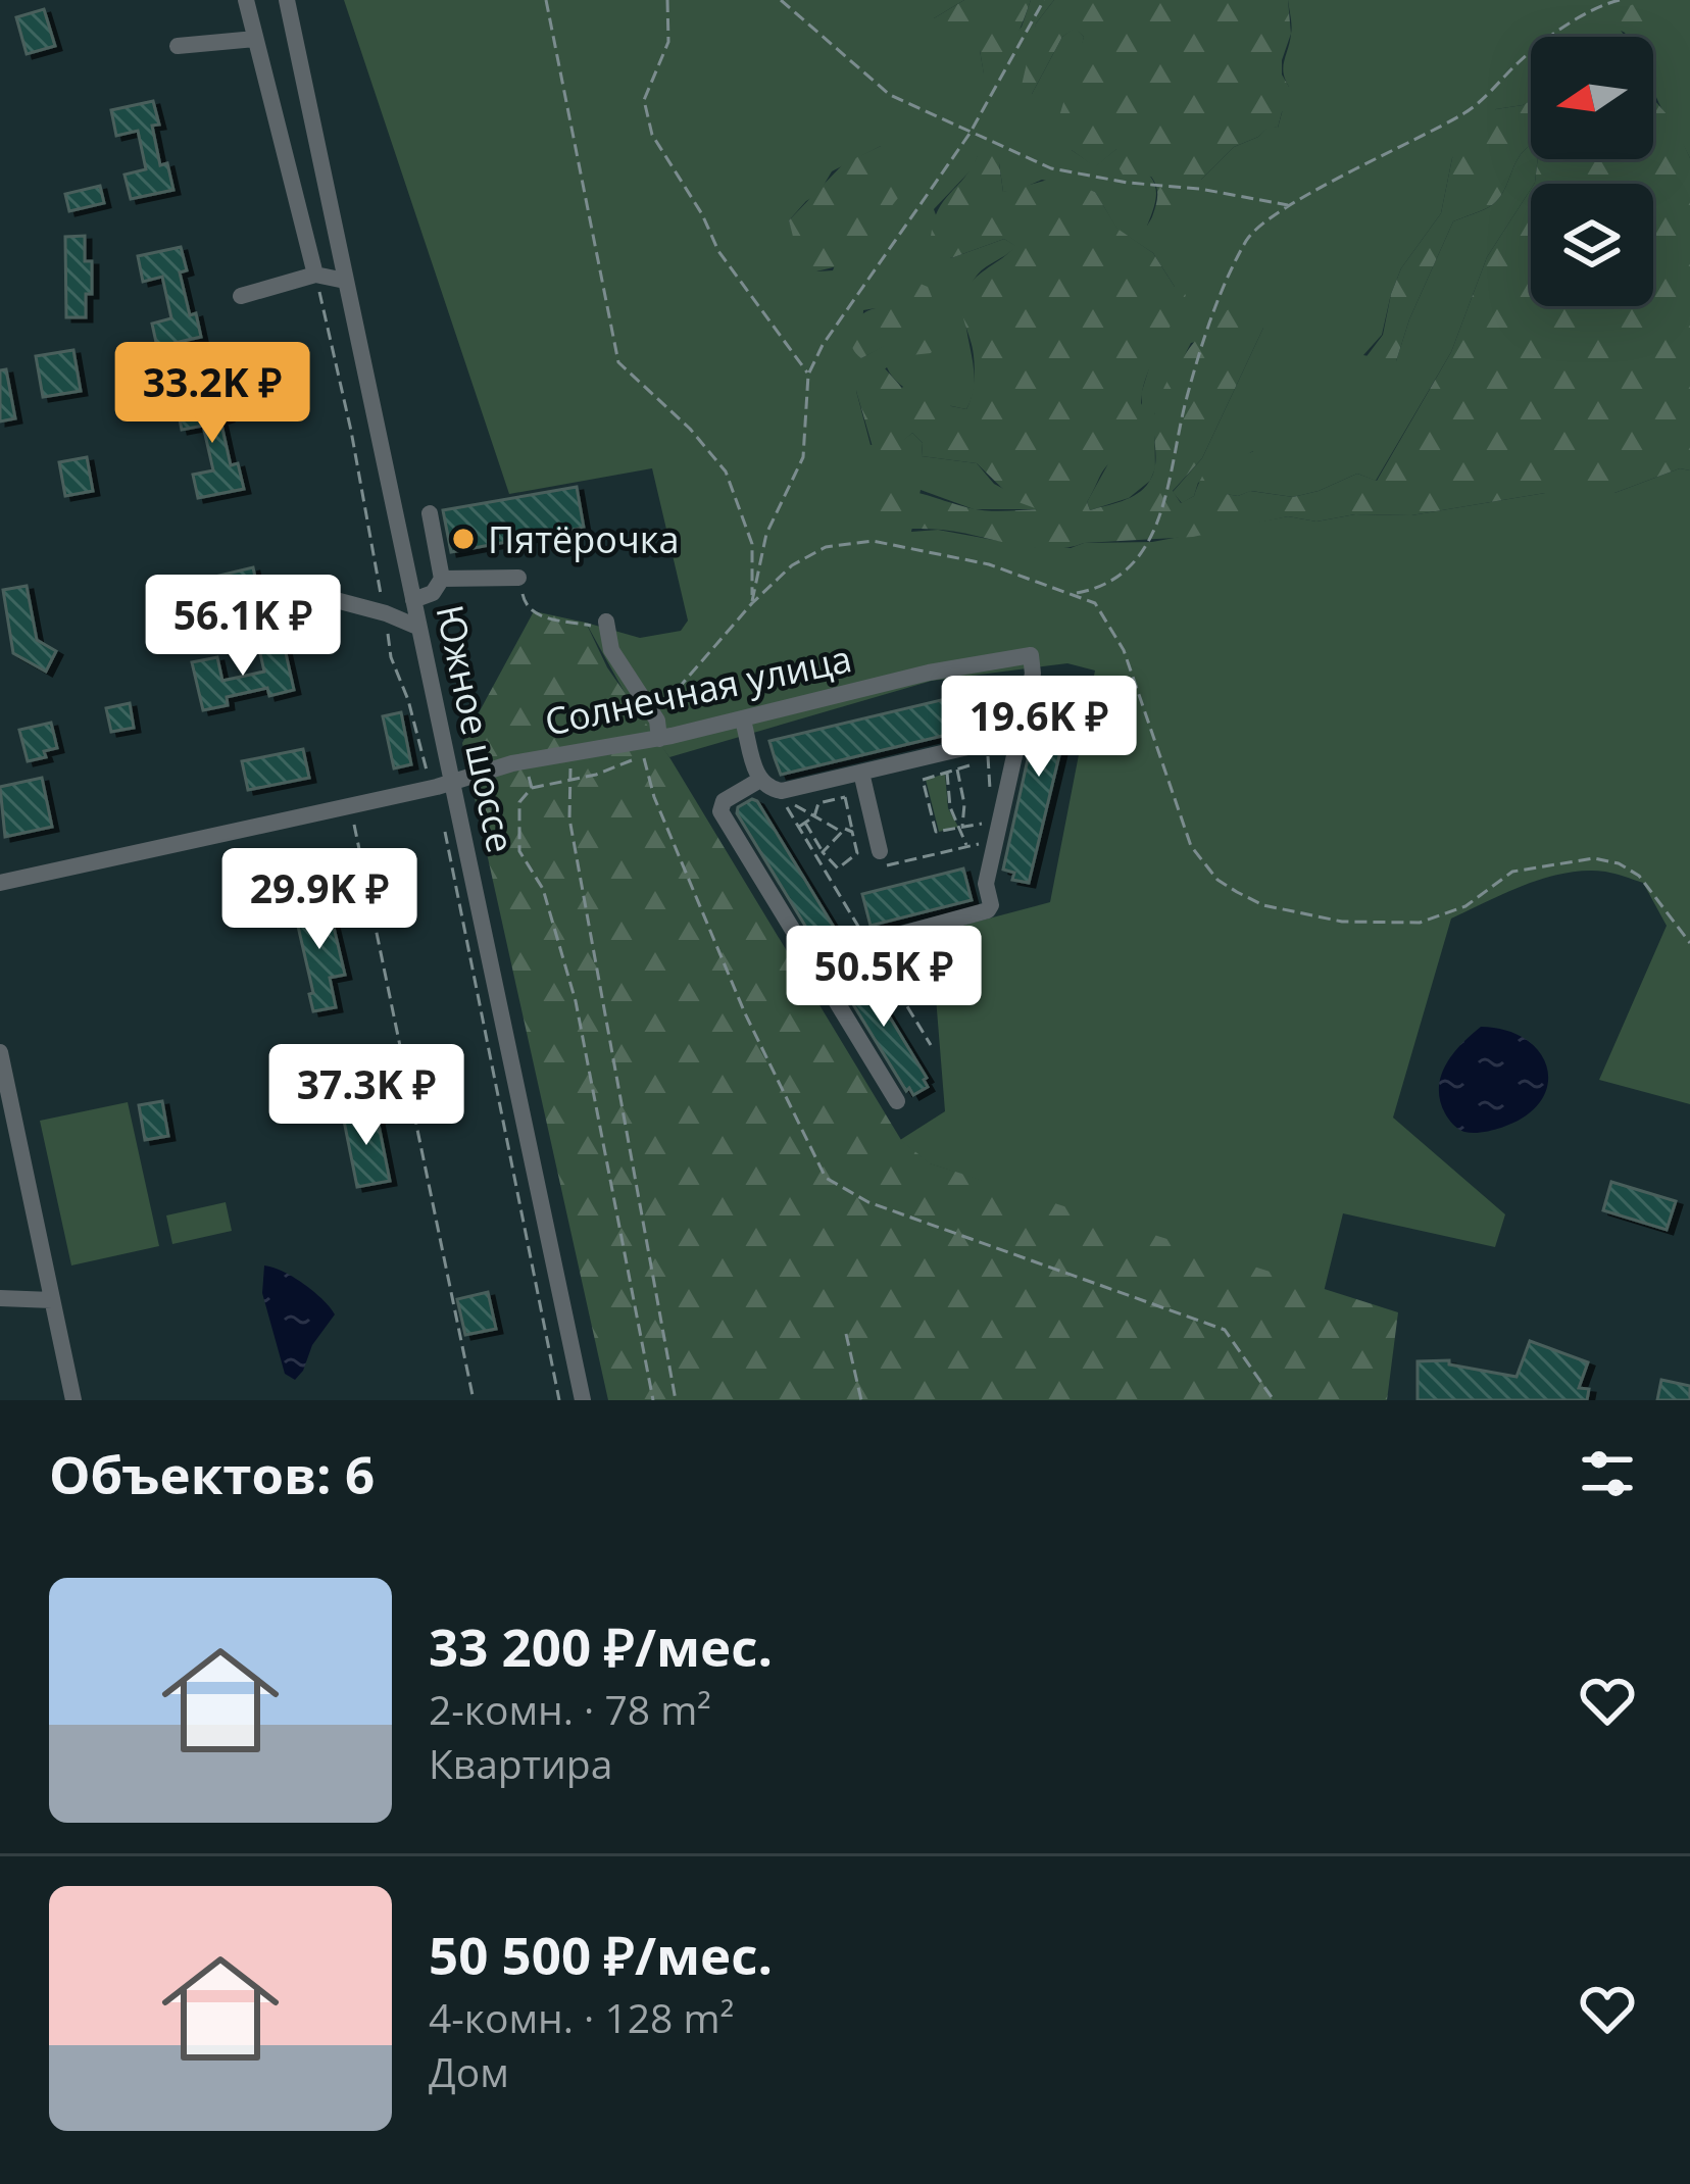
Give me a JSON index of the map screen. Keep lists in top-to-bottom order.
{
  "streets": {
    "street": ["Солнечная улица", "Южное шоссе"]
  },
  "crossings": [
    ["Солнечная улица", "Южное шоссе"]
  ],
  "places": ["Пятёрочка"],
  "north": "left",
  "page": {
    "price": [
      "33.2K ₽",
      "56.1K ₽",
      "19.6K ₽",
      "29.9K ₽",
      "50.5K ₽",
      "37.3K ₽"
    ],
    "heading": "Объектов: 6",
    "list": [
      {
        "name": "33 200 ₽/мес.",
        "note": "2-комн. · 78 m² · Квартира"
      },
      {
        "name": "50 500 ₽/мес.",
        "note": "4-комн. · 128 m² · Дом"
      }
    ]
  }
}
